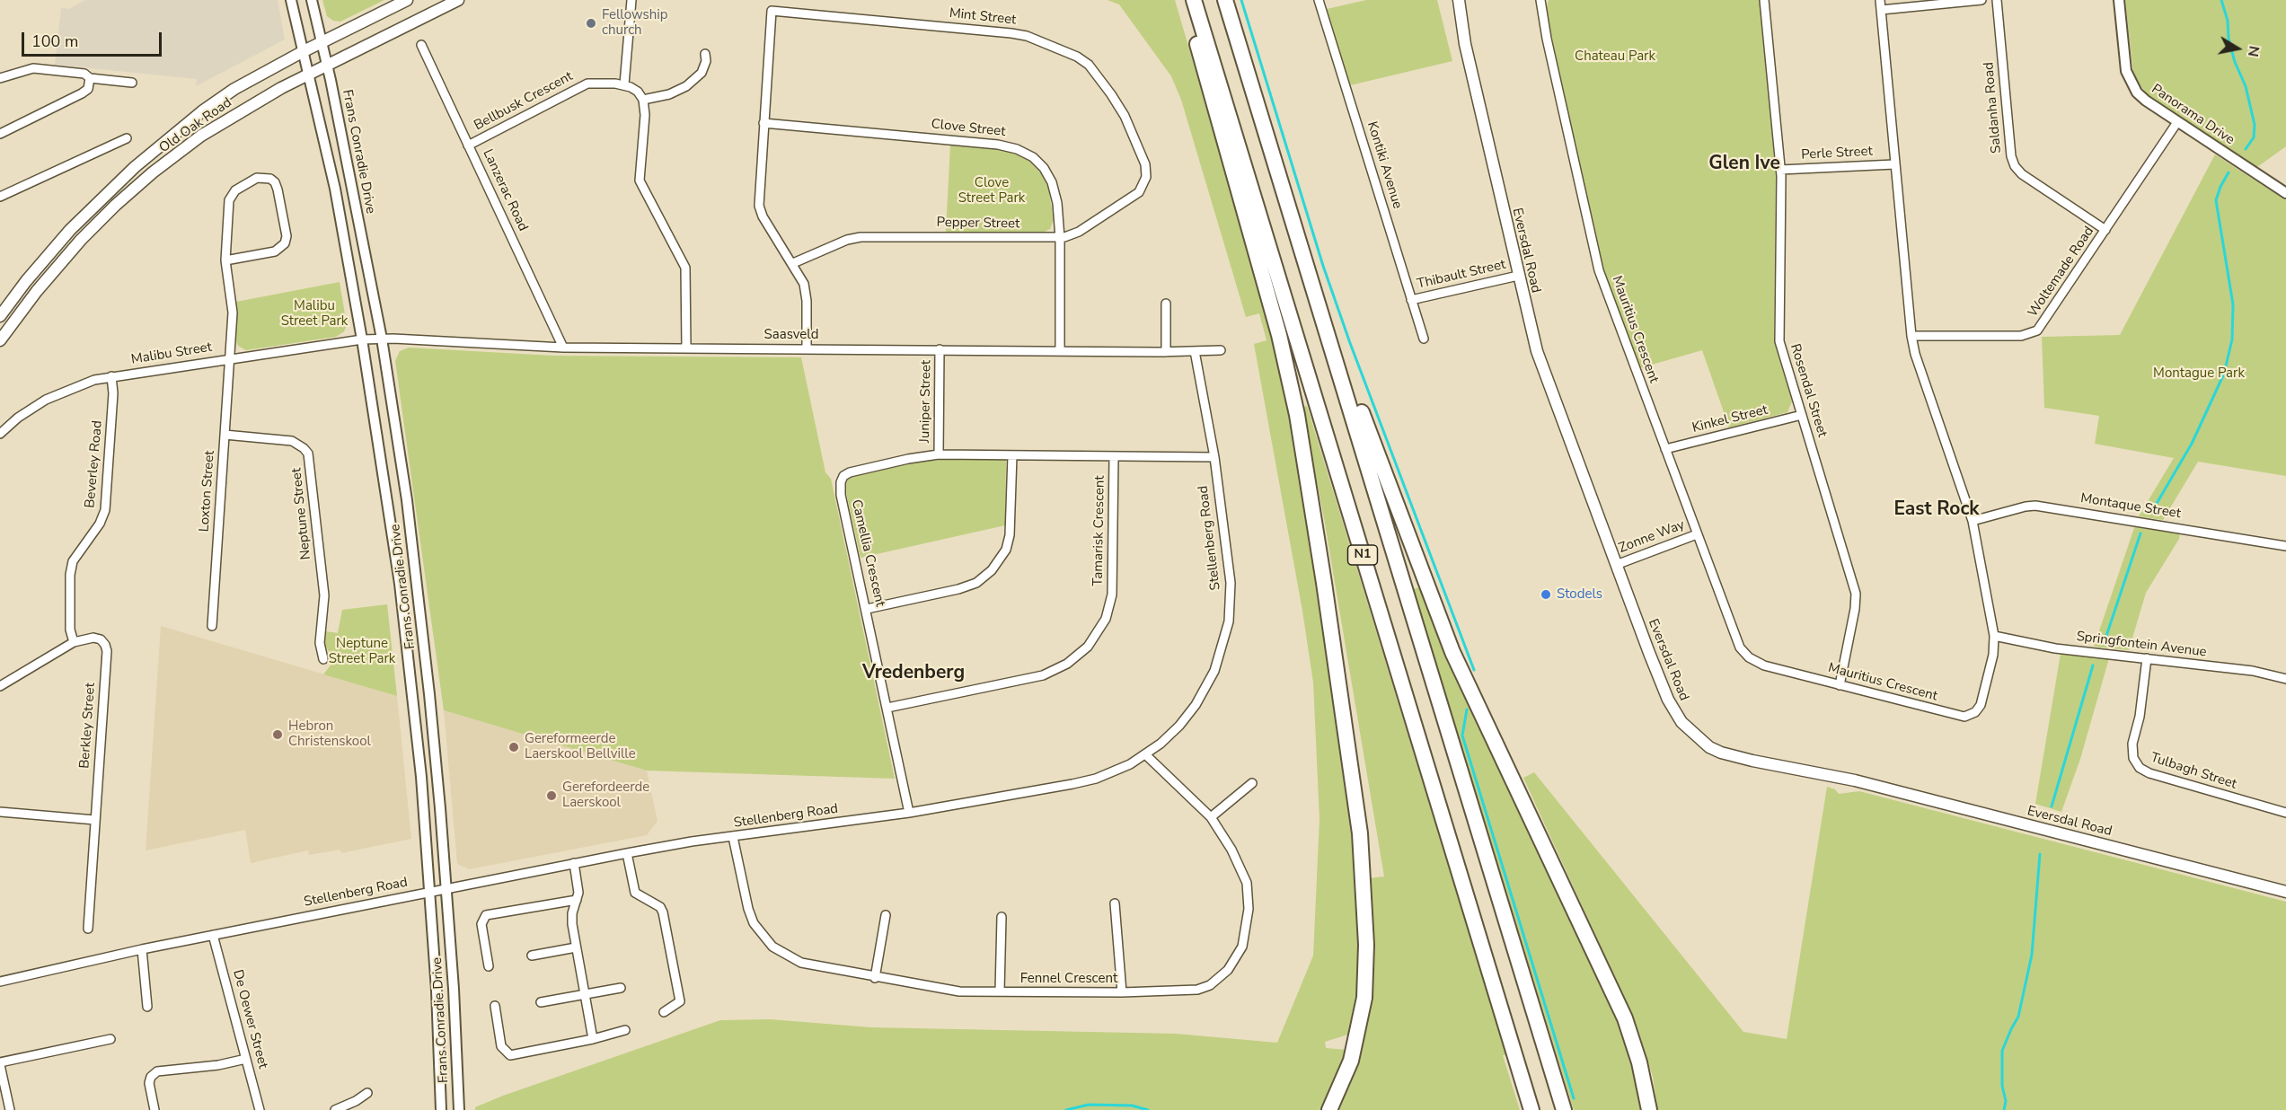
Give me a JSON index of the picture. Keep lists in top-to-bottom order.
{
  "streets": {
    "highway": ["N1"],
    "main road": ["Old Oak Road", "Eversdal Road"],
    "street": [
      "Mint Street",
      "Bellbusk Crescent",
      "Saldanha Road",
      "Panorama Drive",
      "Clove Street",
      "Frans Conradie Drive",
      "Perle Street",
      "Kontiki Avenue",
      "Lanzerac Road",
      "Pepper Street",
      "Woltemade Road",
      "Thibault Street",
      "Mauritius Crescent",
      "Saasveld",
      "Malibu Street",
      "Rosendal Street",
      "Juniper Street",
      "Kinkel Street",
      "Beverley Road",
      "Loxton Street",
      "Montaque Street",
      "Neptune Street",
      "Tamarisk Crescent",
      "Zonne Way",
      "Stellenberg Road",
      "Camellia Crescent",
      "Springfontein Avenue",
      "Berkley Street",
      "Tulbagh Street",
      "Fennel Crescent",
      "De Oewer Street"
    ]
  },
  "crossings": [
    ["Mint Street", "Pepper Street"],
    ["Bellbusk Crescent", "Lanzerac Road"],
    ["Saldanha Road", "Woltemade Road"],
    ["Panorama Drive", "Woltemade Road"],
    ["Old Oak Road", "Frans Conradie Drive"],
    ["Clove Street", "Pepper Street"],
    ["Clove Street", "Saasveld"],
    ["Frans Conradie Drive", "Saasveld"],
    ["Frans Conradie Drive", "Malibu Street"],
    ["Frans Conradie Drive", "Stellenberg Road"],
    ["Perle Street", "Mauritius Crescent"],
    ["Perle Street", "Rosendal Street"],
    ["Kontiki Avenue", "Thibault Street"],
    ["Lanzerac Road", "Saasveld"],
    ["Eversdal Road", "Thibault Street"],
    ["Eversdal Road", "Zonne Way"],
    ["Woltemade Road", "Mauritius Crescent"],
    ["Mauritius Crescent", "Rosendal Street"],
    ["Mauritius Crescent", "Kinkel Street"],
    ["Mauritius Crescent", "Montaque Street"],
    ["Mauritius Crescent", "Zonne Way"],
    ["Mauritius Crescent", "Springfontein Avenue"],
    ["Saasveld", "Malibu Street"],
    ["Saasveld", "Juniper Street"],
    ["Saasveld", "Stellenberg Road"],
    ["Malibu Street", "Beverley Road"],
    ["Malibu Street", "Loxton Street"],
    ["Rosendal Street", "Kinkel Street"],
    ["Juniper Street", "Camellia Crescent"],
    ["Beverley Road", "Berkley Street"],
    ["Loxton Street", "Neptune Street"],
    ["Tamarisk Crescent", "Camellia Crescent"],
    ["Stellenberg Road", "Camellia Crescent"],
    ["Stellenberg Road", "Fennel Crescent"],
    ["Stellenberg Road", "De Oewer Street"],
    ["Springfontein Avenue", "Tulbagh Street"]
  ],
  "districts": ["Glen Ive", "East Rock", "Vredenberg"],
  "parks": [
    "Chateau Park",
    "Clove Street Park",
    "Malibu Street Park",
    "Montague Park",
    "Neptune Street Park"
  ],
  "places": [
    "Fellowship church",
    "Stodels",
    "Hebron Christenskool",
    "Gereformeerde Laerskool Bellville",
    "Gerefordeerde Laerskool"
  ],
  "scale_bar": "100 m",
  "north": "right"
}
